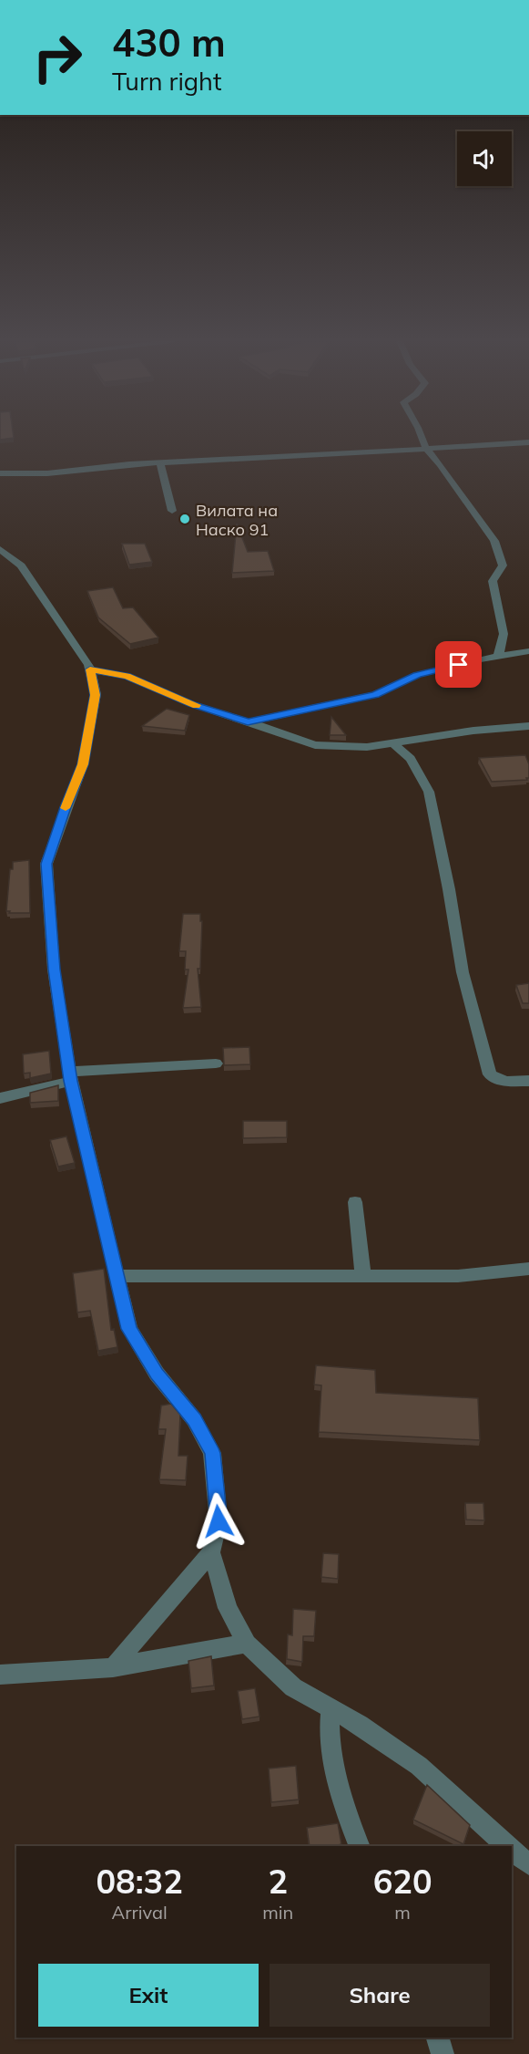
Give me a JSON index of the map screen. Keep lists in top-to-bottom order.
{
  "places": ["Вилата на Наско 91"],
  "page": {
    "turn": ["430 m", "Turn right"],
    "eta": [
      "08:32",
      "Arrival",
      "2",
      "min",
      "620",
      "m"
    ],
    "buttons": ["Exit", "Share"]
  }
}
